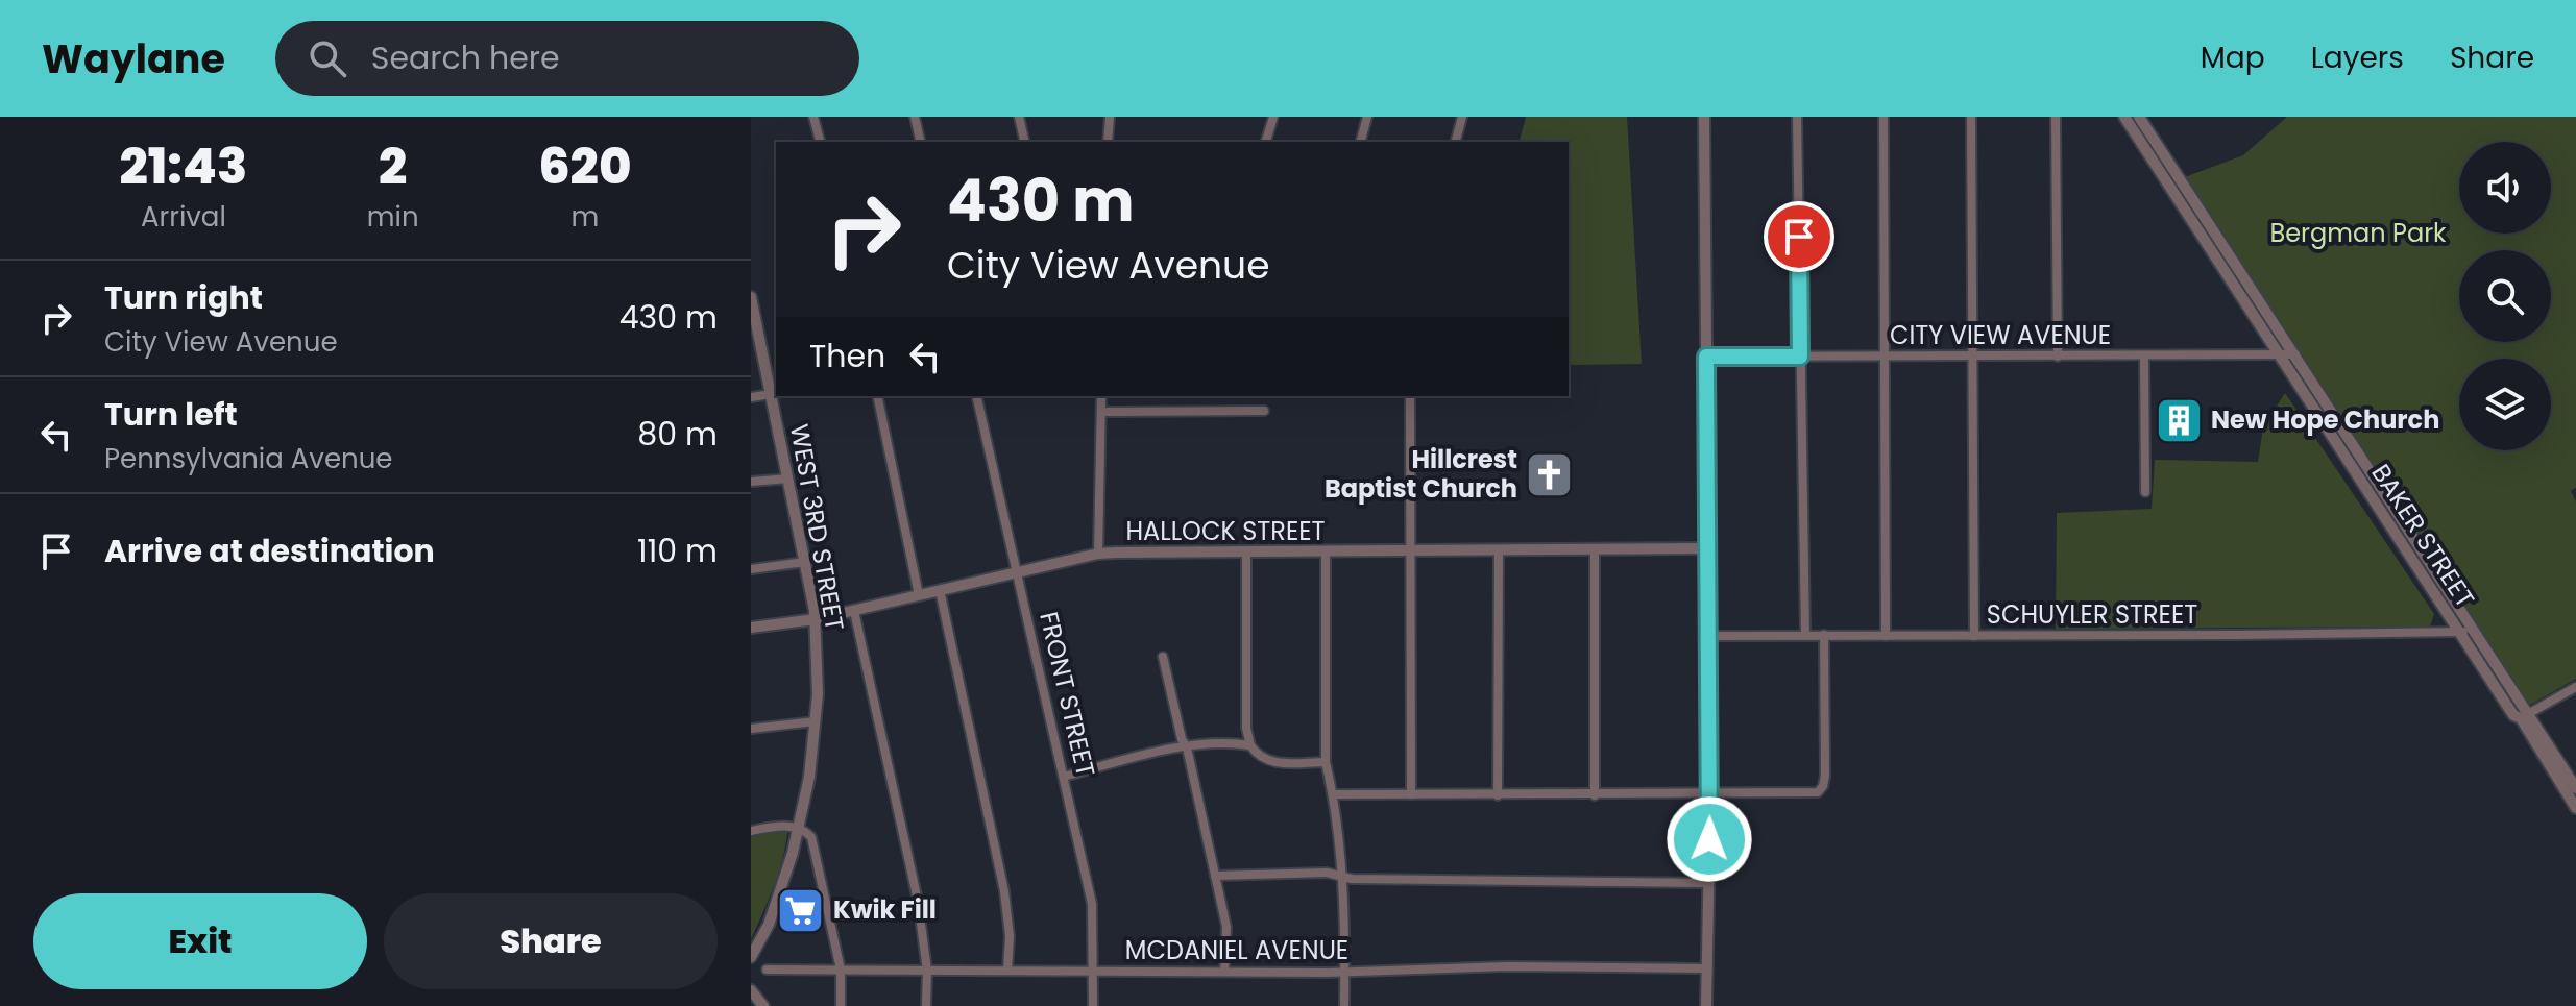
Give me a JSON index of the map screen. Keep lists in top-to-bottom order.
{
  "streets": {
    "street": [
      "CITY VIEW AVENUE",
      "WEST 3RD STREET",
      "HALLOCK STREET",
      "BAKER STREET",
      "SCHUYLER STREET",
      "FRONT STREET",
      "MCDANIEL AVENUE"
    ]
  },
  "crossings": [
    ["CITY VIEW AVENUE", "BAKER STREET"],
    ["WEST 3RD STREET", "HALLOCK STREET"],
    ["HALLOCK STREET", "FRONT STREET"],
    ["BAKER STREET", "SCHUYLER STREET"],
    ["FRONT STREET", "MCDANIEL AVENUE"]
  ],
  "parks": ["Bergman Park"],
  "places": {
    "building": ["New Hope Church"],
    "church": ["Hillcrest Baptist Church"],
    "supermarket": ["Kwik Fill"]
  },
  "page": {
    "header": "Waylane",
    "search": "Search here",
    "nav": ["Map", "Layers", "Share"],
    "eta": [
      "21:43",
      "Arrival",
      "2",
      "min",
      "620",
      "m"
    ],
    "turn": ["430 m", "City View Avenue"],
    "list": [
      {
        "name": "Turn right",
        "note": "City View Avenue",
        "value": "430 m"
      },
      {
        "name": "Turn left",
        "note": "Pennsylvania Avenue",
        "value": "80 m"
      },
      {
        "name": "Arrive at destination",
        "value": "110 m"
      }
    ],
    "then": "Then",
    "buttons": ["Exit", "Share"]
  }
}
